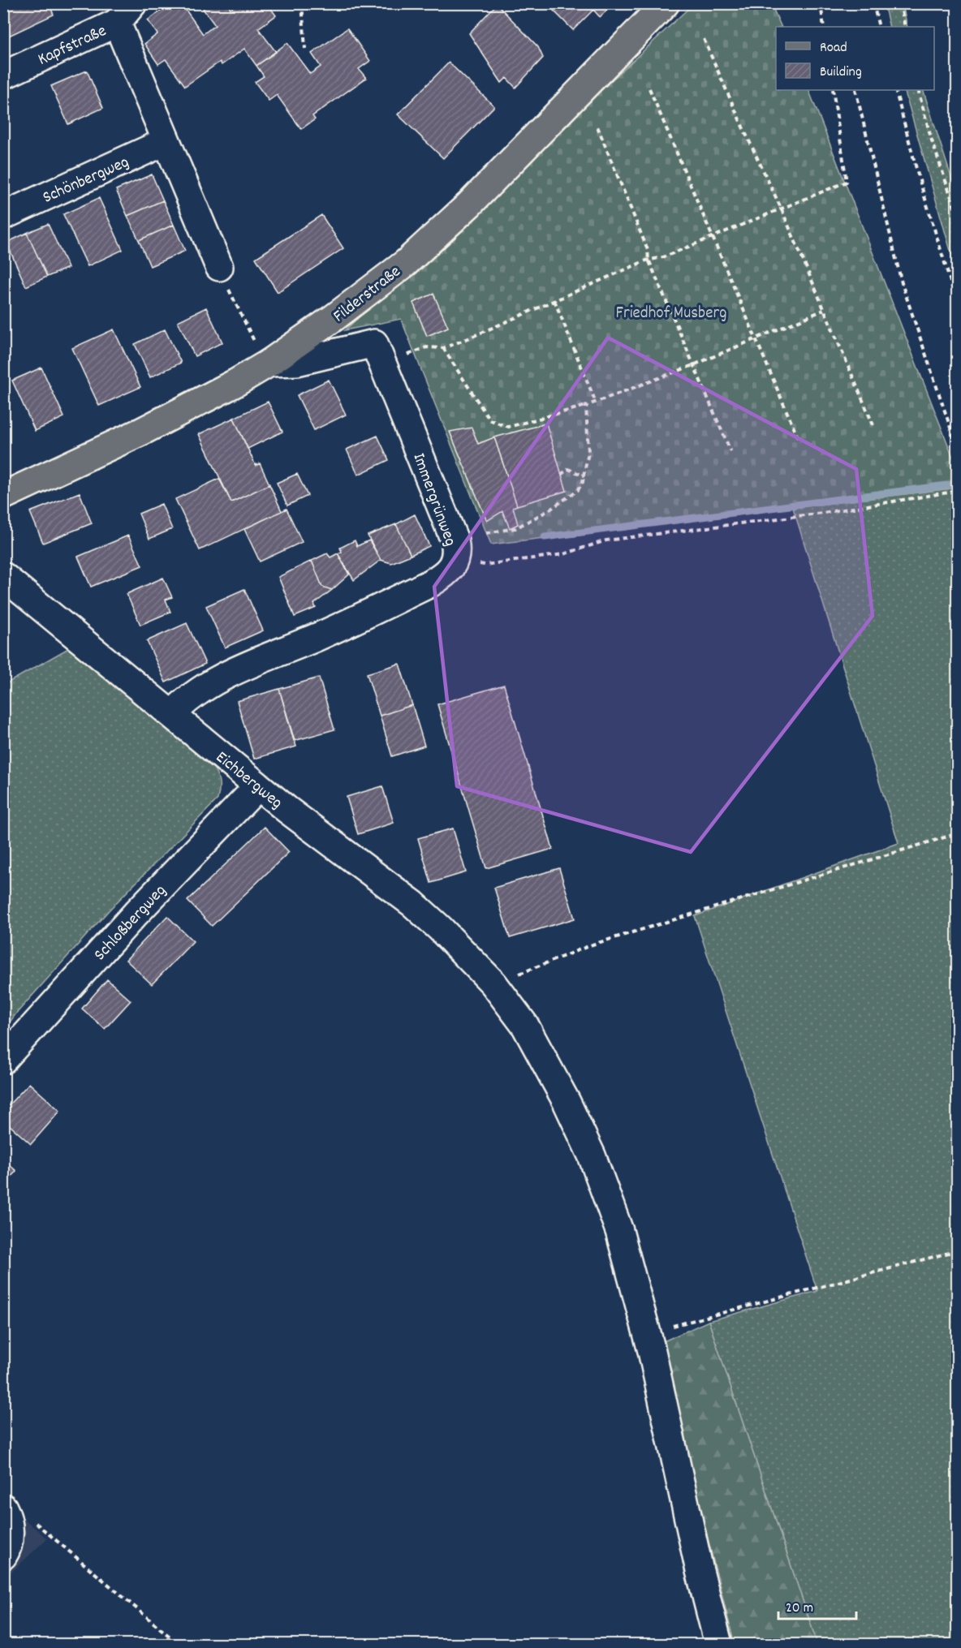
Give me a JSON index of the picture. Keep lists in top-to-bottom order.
{
  "streets": {
    "main road": ["Filderstraße"],
    "street": [
      "Kapfstraße",
      "Schönbergweg",
      "Immergrünweg",
      "Eichbergweg",
      "Schloßbergweg"
    ]
  },
  "crossings": [
    ["Filderstraße", "Immergrünweg"],
    ["Immergrünweg", "Eichbergweg"],
    ["Eichbergweg", "Schloßbergweg"]
  ],
  "parks": ["Friedhof Musberg"],
  "legend": ["Road", "Building"],
  "scale_bar": "20 m"
}
